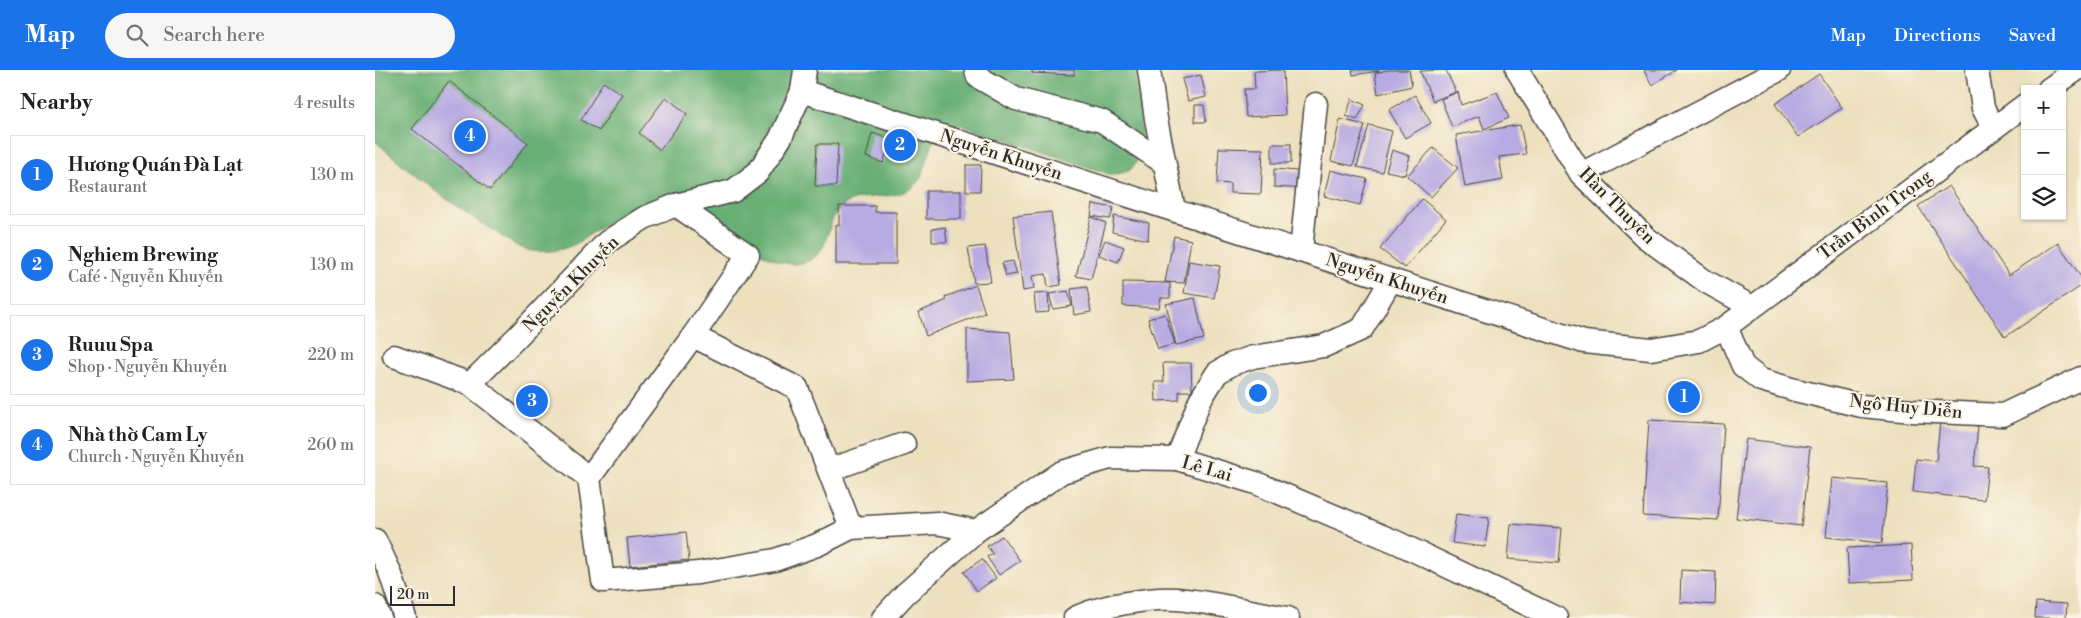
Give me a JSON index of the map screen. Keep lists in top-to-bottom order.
{
  "streets": {
    "street": [
      "Nguyễn Khuyến",
      "Hàn Thuyên",
      "Trần Bình Trọng",
      "Ngô Huy Diễn",
      "Lê Lai"
    ]
  },
  "crossings": [
    ["Nguyễn Khuyến", "Trần Bình Trọng"],
    ["Nguyễn Khuyến", "Ngô Huy Diễn"],
    ["Hàn Thuyên", "Trần Bình Trọng"],
    ["Trần Bình Trọng", "Ngô Huy Diễn"]
  ],
  "scale_bar": "20 m",
  "page": {
    "header": "Map",
    "search": "Search here",
    "nav": ["Map", "Directions", "Saved"],
    "heading": ["Nearby", "4 results"],
    "map_buttons": ["+", "−"],
    "pins": [
      "4",
      "2",
      "1",
      "3"
    ],
    "list": [
      {
        "mark": "1",
        "name": "Hương Quán Đà Lạt",
        "note": "Restaurant",
        "value": "130 m"
      },
      {
        "mark": "2",
        "name": "Nghiem Brewing",
        "note": "Café · Nguyễn Khuyến",
        "value": "130 m"
      },
      {
        "mark": "3",
        "name": "Ruuu Spa",
        "note": "Shop · Nguyễn Khuyến",
        "value": "220 m"
      },
      {
        "mark": "4",
        "name": "Nhà thờ Cam Ly",
        "note": "Church · Nguyễn Khuyến",
        "value": "260 m"
      }
    ],
    "scale": "20 m"
  }
}
